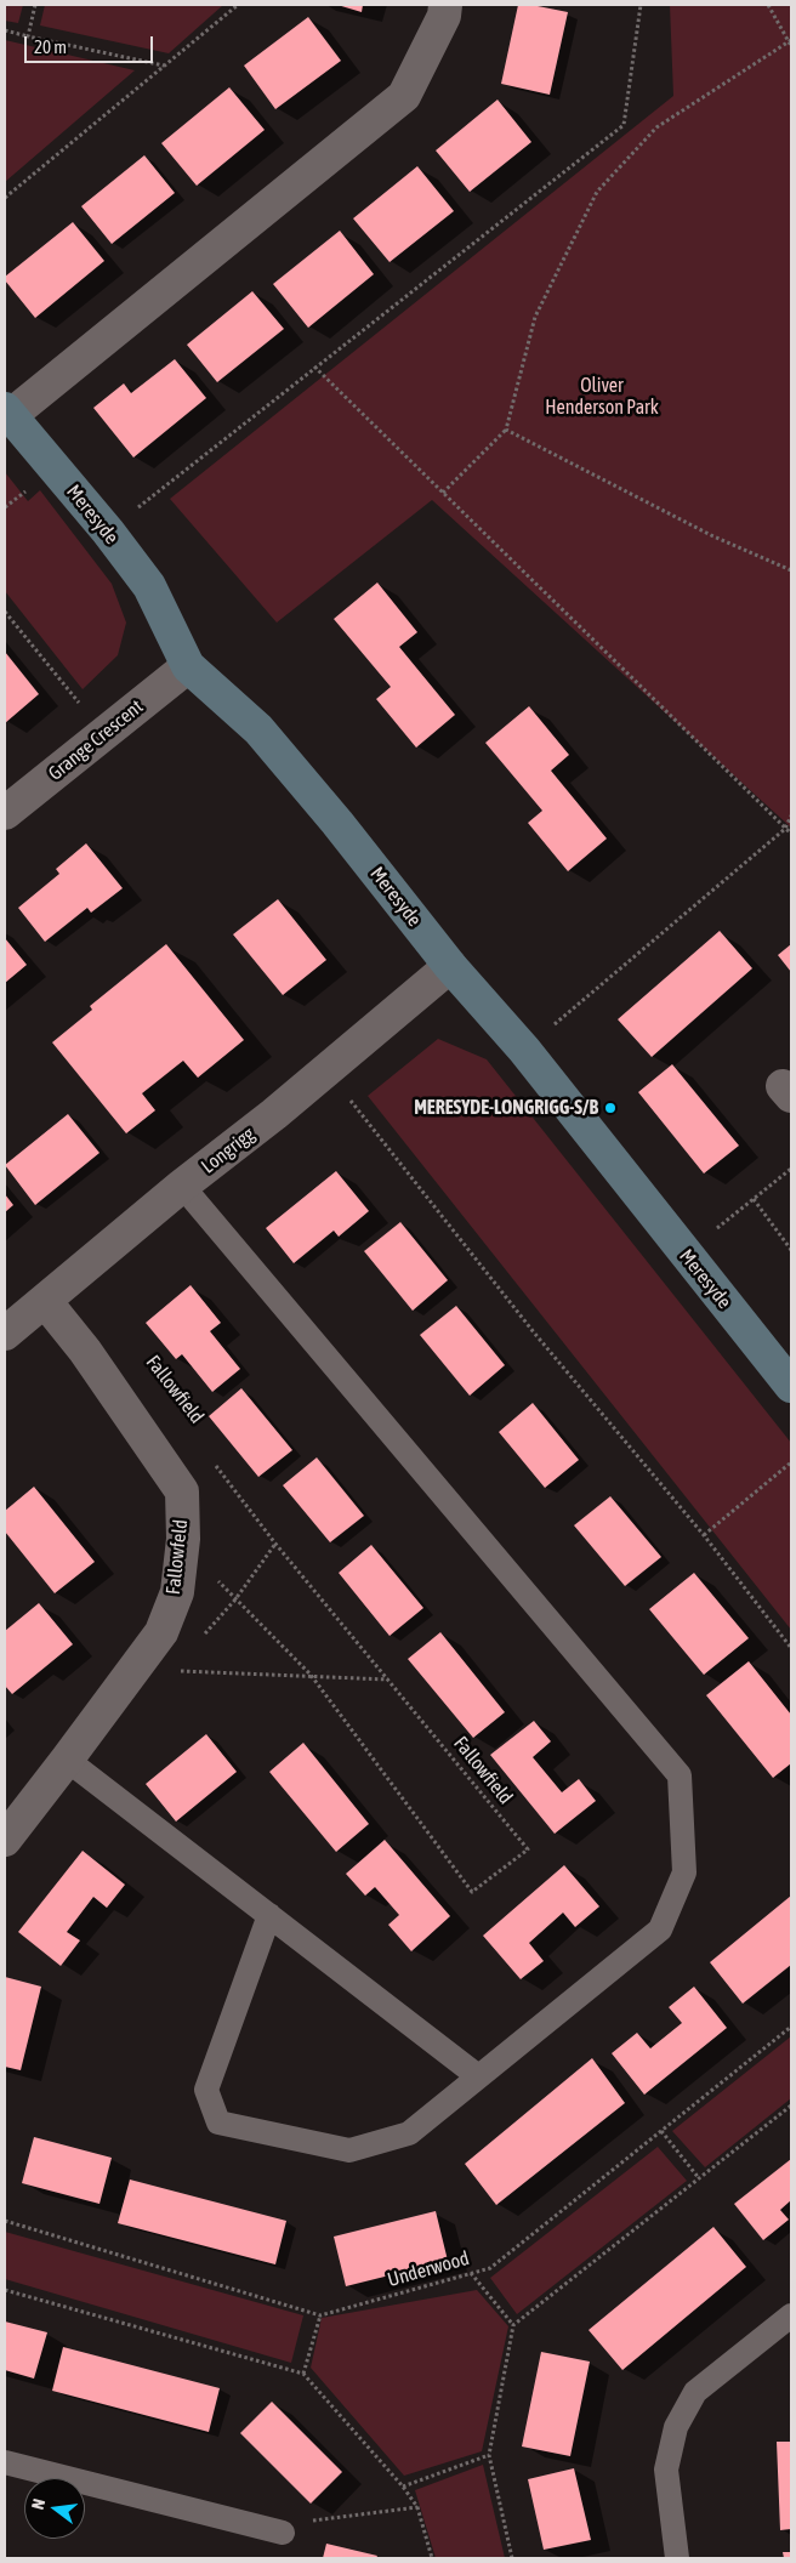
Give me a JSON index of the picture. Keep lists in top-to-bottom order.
{
  "streets": {
    "street": [
      "Meresyde",
      "Grange Crescent",
      "Longrigg",
      "Fallowfeld"
    ],
    "path": ["Fallowfield", "Underwood"]
  },
  "crossings": [
    ["Meresyde", "Grange Crescent"],
    ["Meresyde", "Longrigg"],
    ["Longrigg", "Fallowfeld"],
    ["Fallowfield", "Fallowfeld"]
  ],
  "parks": ["Oliver Henderson Park"],
  "places": ["MERESYDE-LONGRIGG-S/B"],
  "scale_bar": "20 m",
  "north": "left"
}
